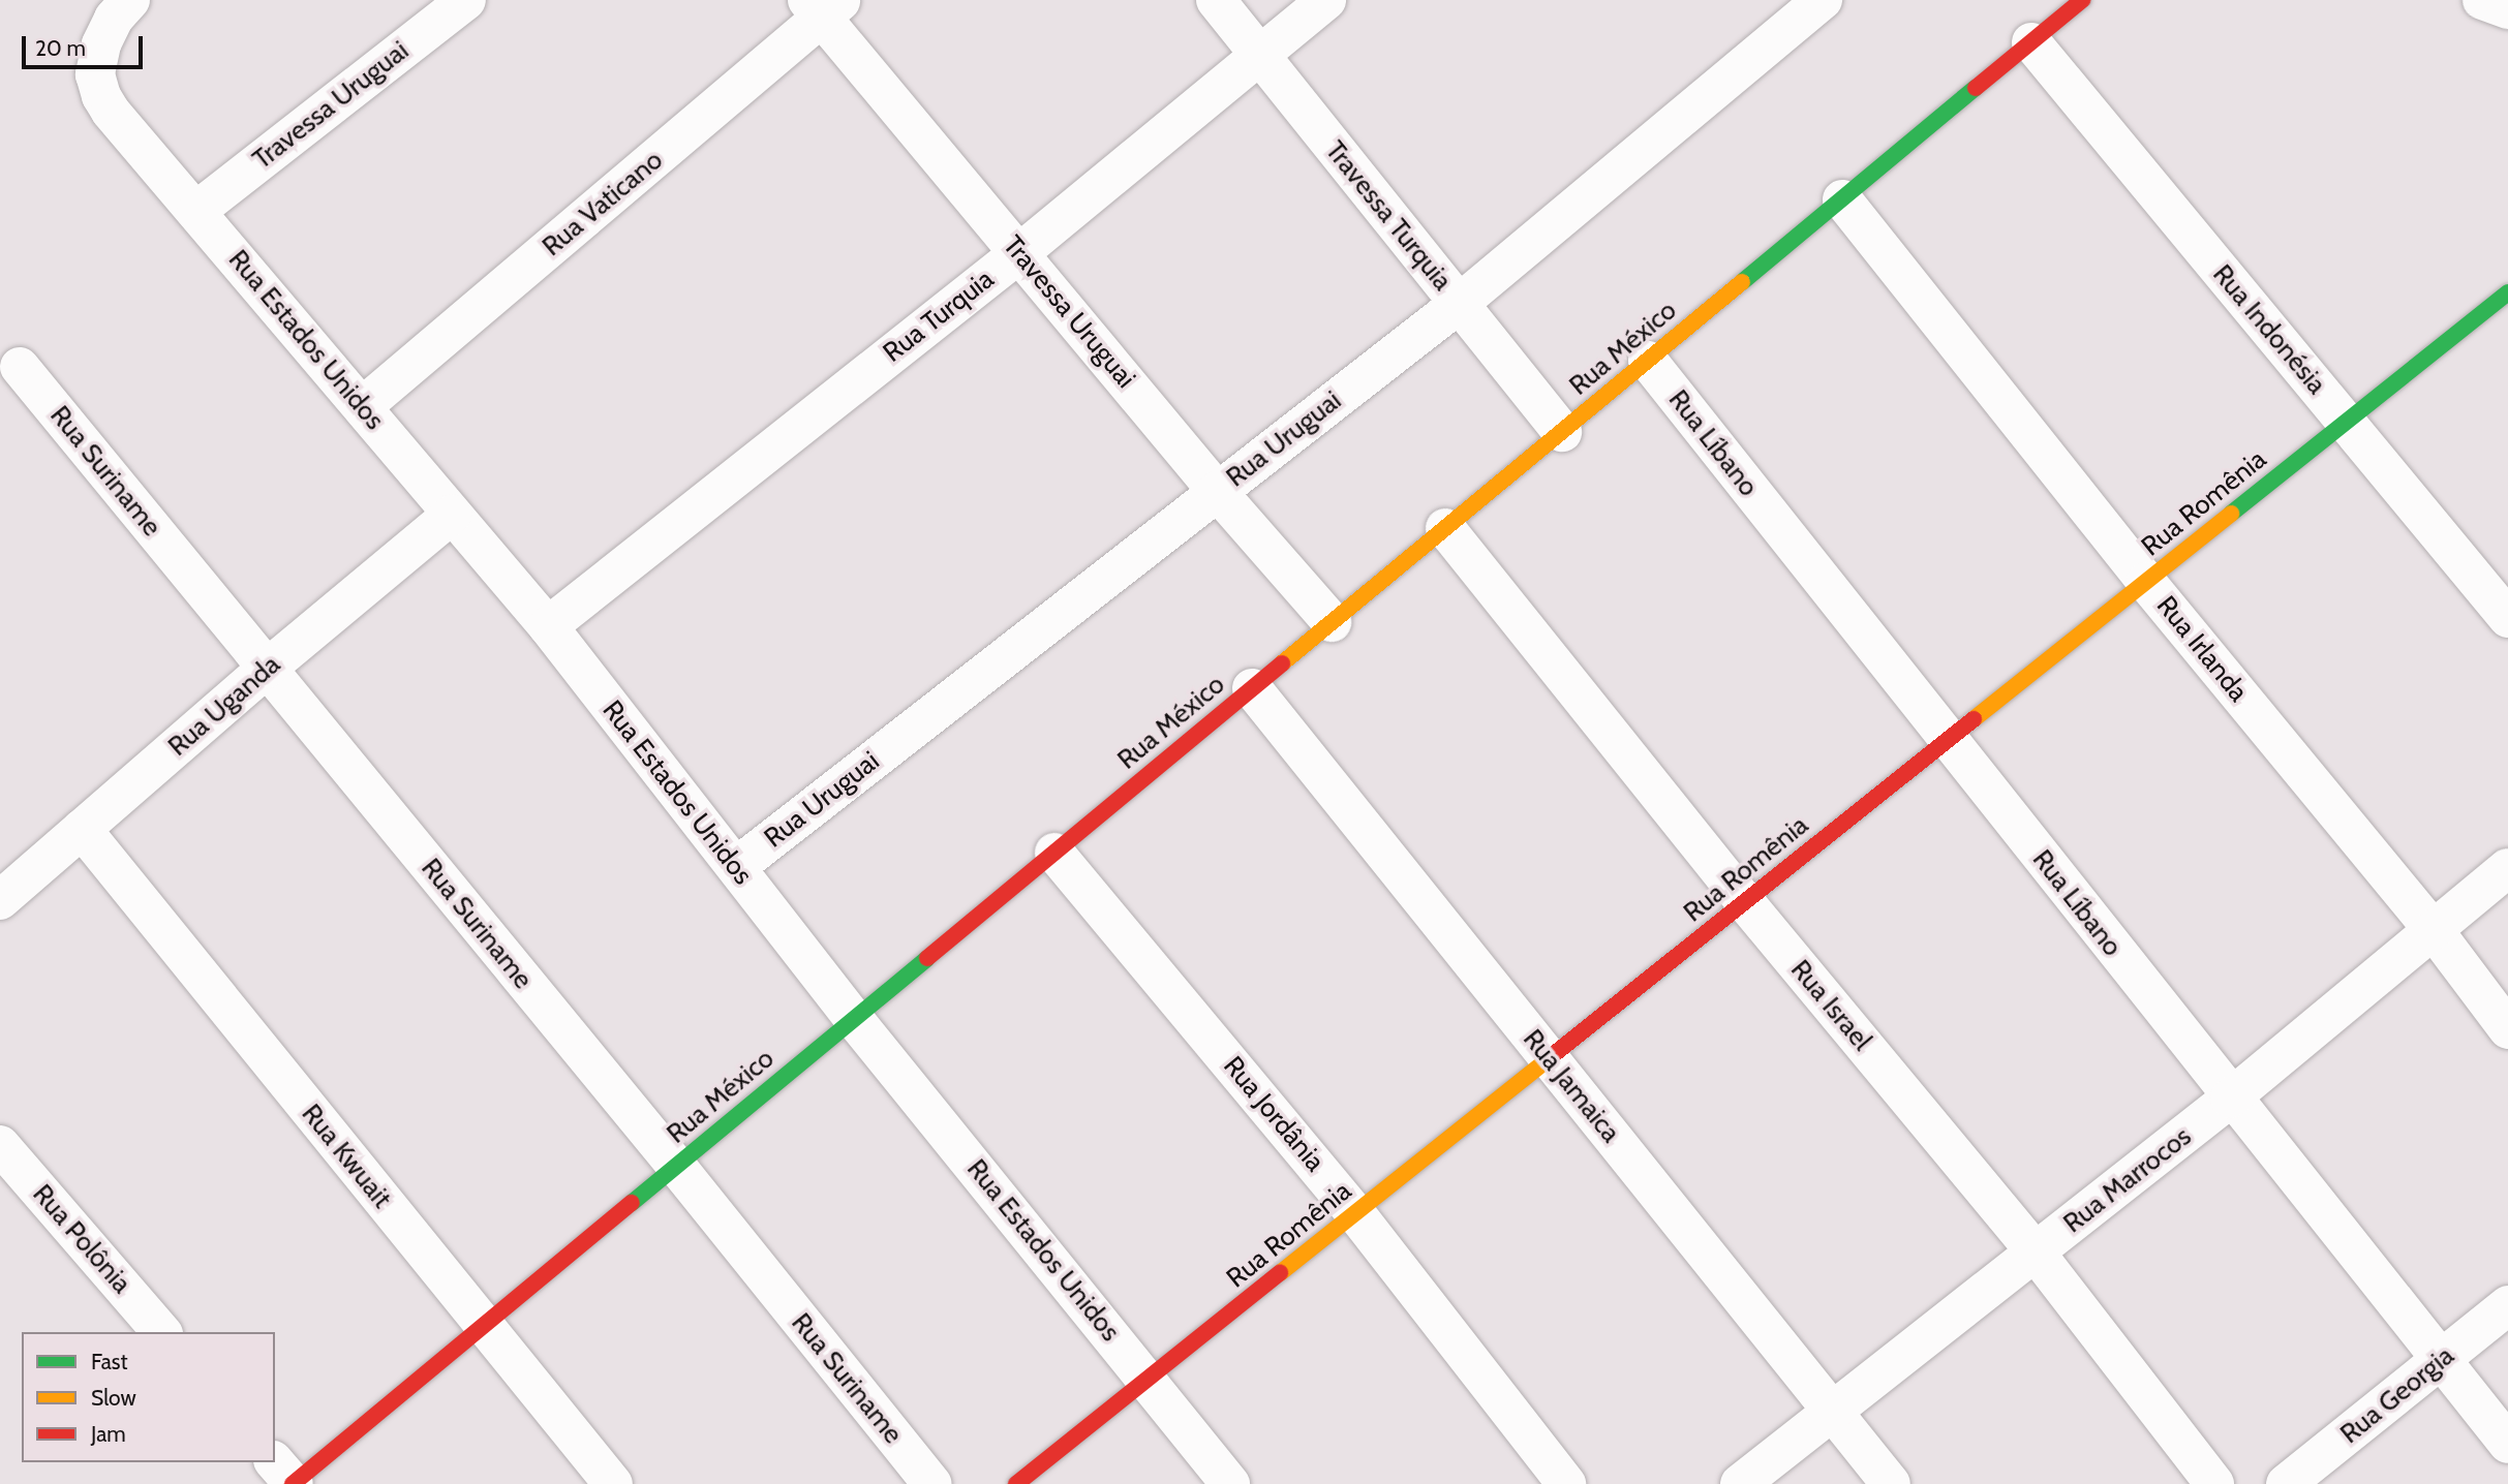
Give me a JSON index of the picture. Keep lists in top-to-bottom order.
{
  "streets": {
    "street": [
      "Travessa Uruguai",
      "Rua Vaticano",
      "Travessa Turquia",
      "Rua Turquia",
      "Rua Indonésia",
      "Rua Estados Unidos",
      "Rua México",
      "Rua Uruguai",
      "Rua Líbano",
      "Rua Suriname",
      "Rua Romênia",
      "Rua Irlanda",
      "Rua Uganda",
      "Rua Israel",
      "Rua Jamaica",
      "Rua Jordânia",
      "Rua Kwuait",
      "Rua Marrocos",
      "Rua Polônia",
      "Rua Georgia"
    ]
  },
  "crossings": [
    ["Travessa Uruguai", "Rua Vaticano"],
    ["Travessa Uruguai", "Rua Turquia"],
    ["Travessa Uruguai", "Rua Estados Unidos"],
    ["Travessa Uruguai", "Rua México"],
    ["Travessa Uruguai", "Rua Uruguai"],
    ["Rua Vaticano", "Rua Estados Unidos"],
    ["Travessa Turquia", "Rua Turquia"],
    ["Travessa Turquia", "Rua México"],
    ["Travessa Turquia", "Rua Uruguai"],
    ["Rua Turquia", "Rua Estados Unidos"],
    ["Rua Indonésia", "Rua México"],
    ["Rua Indonésia", "Rua Romênia"],
    ["Rua Estados Unidos", "Rua México"],
    ["Rua Estados Unidos", "Rua Uruguai"],
    ["Rua Estados Unidos", "Rua Romênia"],
    ["Rua Estados Unidos", "Rua Uganda"],
    ["Rua México", "Rua Líbano"],
    ["Rua México", "Rua Suriname"],
    ["Rua México", "Rua Irlanda"],
    ["Rua México", "Rua Israel"],
    ["Rua México", "Rua Jamaica"],
    ["Rua México", "Rua Jordânia"],
    ["Rua México", "Rua Kwuait"],
    ["Rua Líbano", "Rua Romênia"],
    ["Rua Líbano", "Rua Marrocos"],
    ["Rua Líbano", "Rua Georgia"],
    ["Rua Suriname", "Rua Uganda"],
    ["Rua Romênia", "Rua Irlanda"],
    ["Rua Romênia", "Rua Israel"],
    ["Rua Romênia", "Rua Jamaica"],
    ["Rua Romênia", "Rua Jordânia"],
    ["Rua Irlanda", "Rua Marrocos"],
    ["Rua Uganda", "Rua Kwuait"],
    ["Rua Israel", "Rua Marrocos"],
    ["Rua Jamaica", "Rua Marrocos"]
  ],
  "legend": ["Fast", "Slow", "Jam"],
  "scale_bar": "20 m"
}
